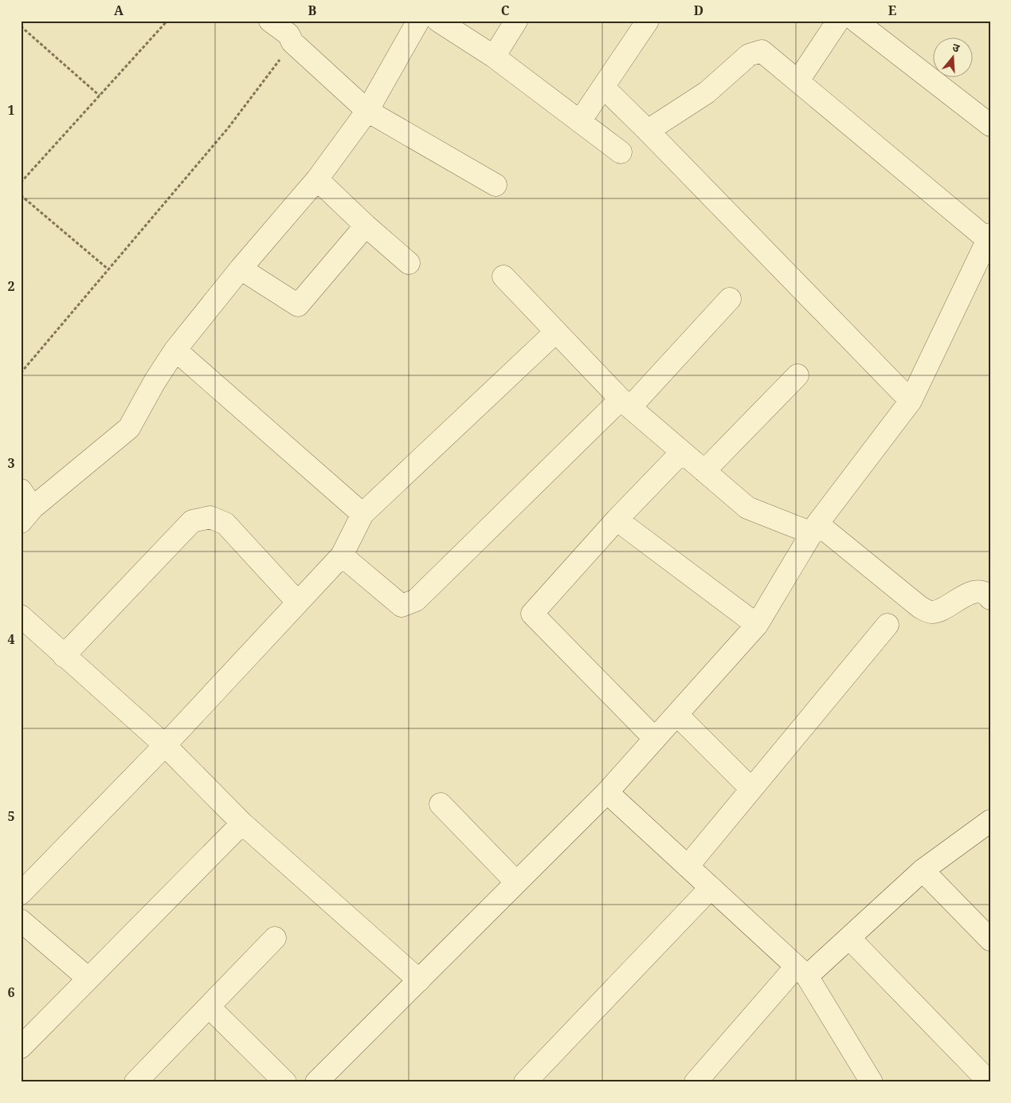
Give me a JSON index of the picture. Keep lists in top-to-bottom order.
{
  "north": "top",
  "grid": {
    "columns": [
      "A",
      "B",
      "C",
      "D",
      "E"
    ],
    "rows": [
      "1",
      "2",
      "3",
      "4",
      "5",
      "6"
    ]
  }
}
